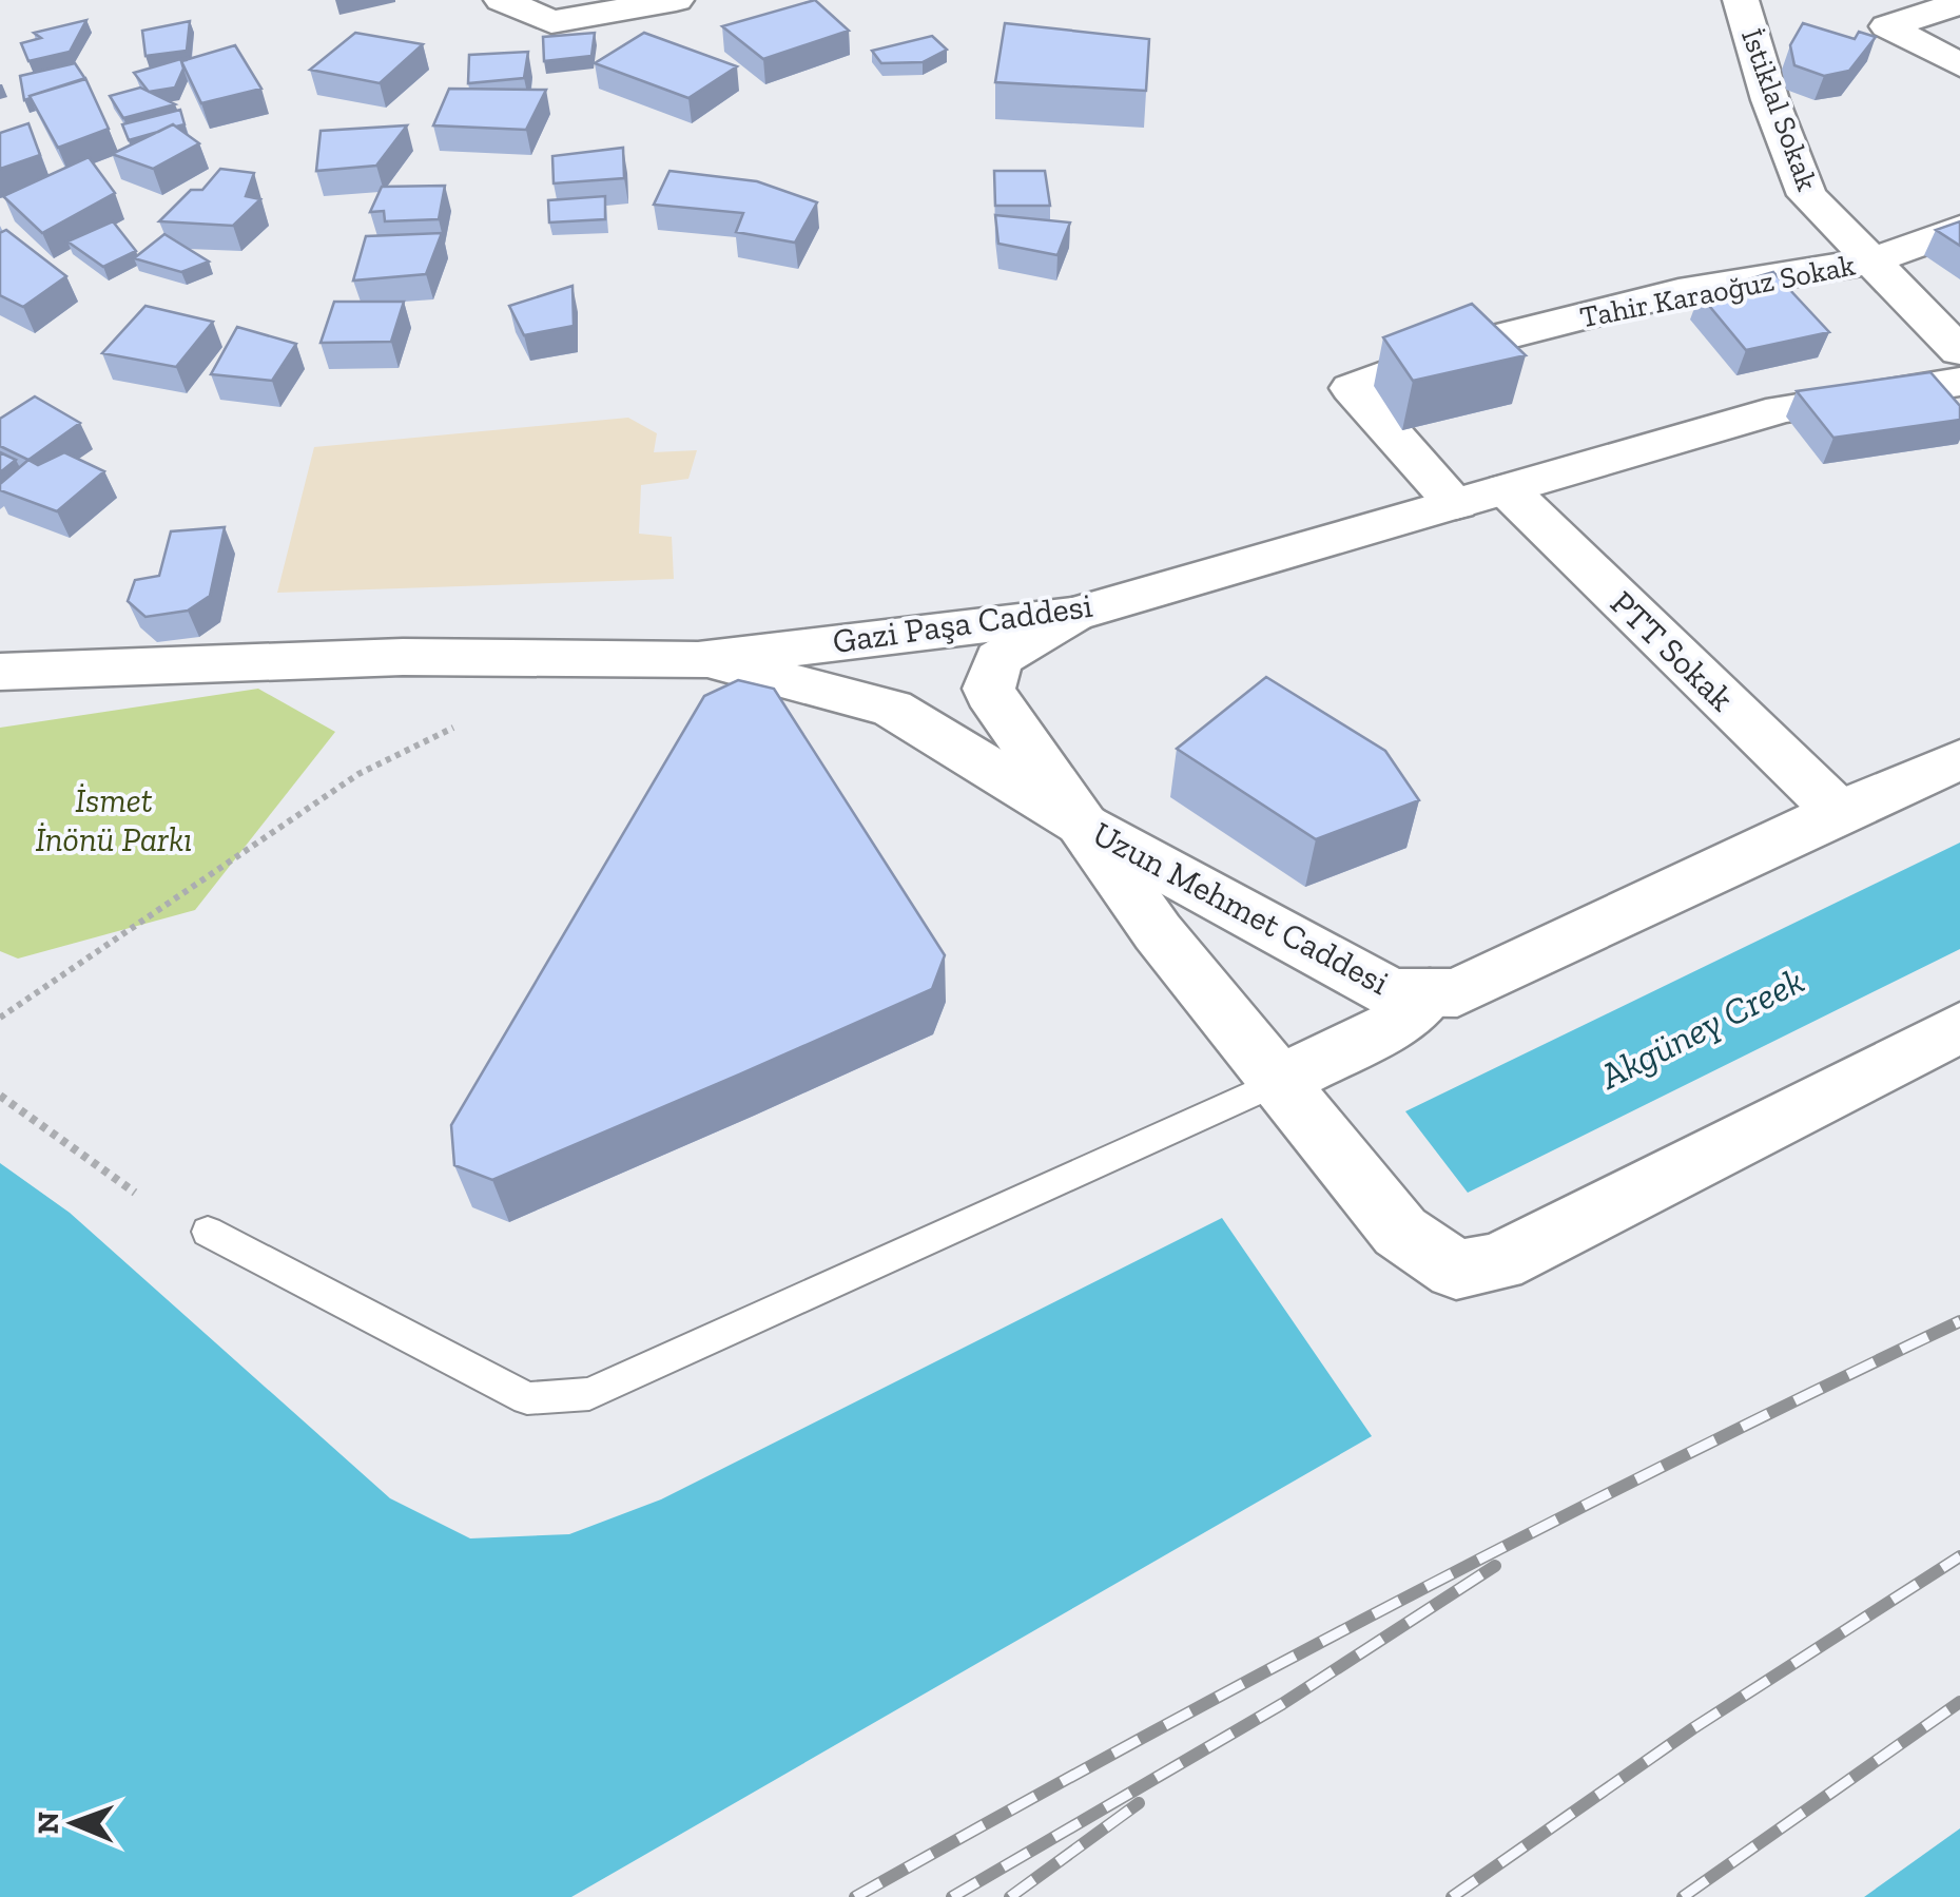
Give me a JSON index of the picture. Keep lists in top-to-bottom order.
{
  "streets": {
    "street": [
      "İstiklal Sokak",
      "Tahir Karaoğuz Sokak",
      "Gazi Paşa Caddesi",
      "PTT Sokak",
      "Uzun Mehmet Caddesi"
    ]
  },
  "crossings": [
    ["İstiklal Sokak", "Tahir Karaoğuz Sokak"],
    ["Tahir Karaoğuz Sokak", "Gazi Paşa Caddesi"],
    ["Gazi Paşa Caddesi", "PTT Sokak"],
    ["Gazi Paşa Caddesi", "Uzun Mehmet Caddesi"],
    ["PTT Sokak", "Uzun Mehmet Caddesi"]
  ],
  "water": ["Akgüney Creek"],
  "parks": ["İsmet İnönü Parkı"],
  "north": "left"
}
